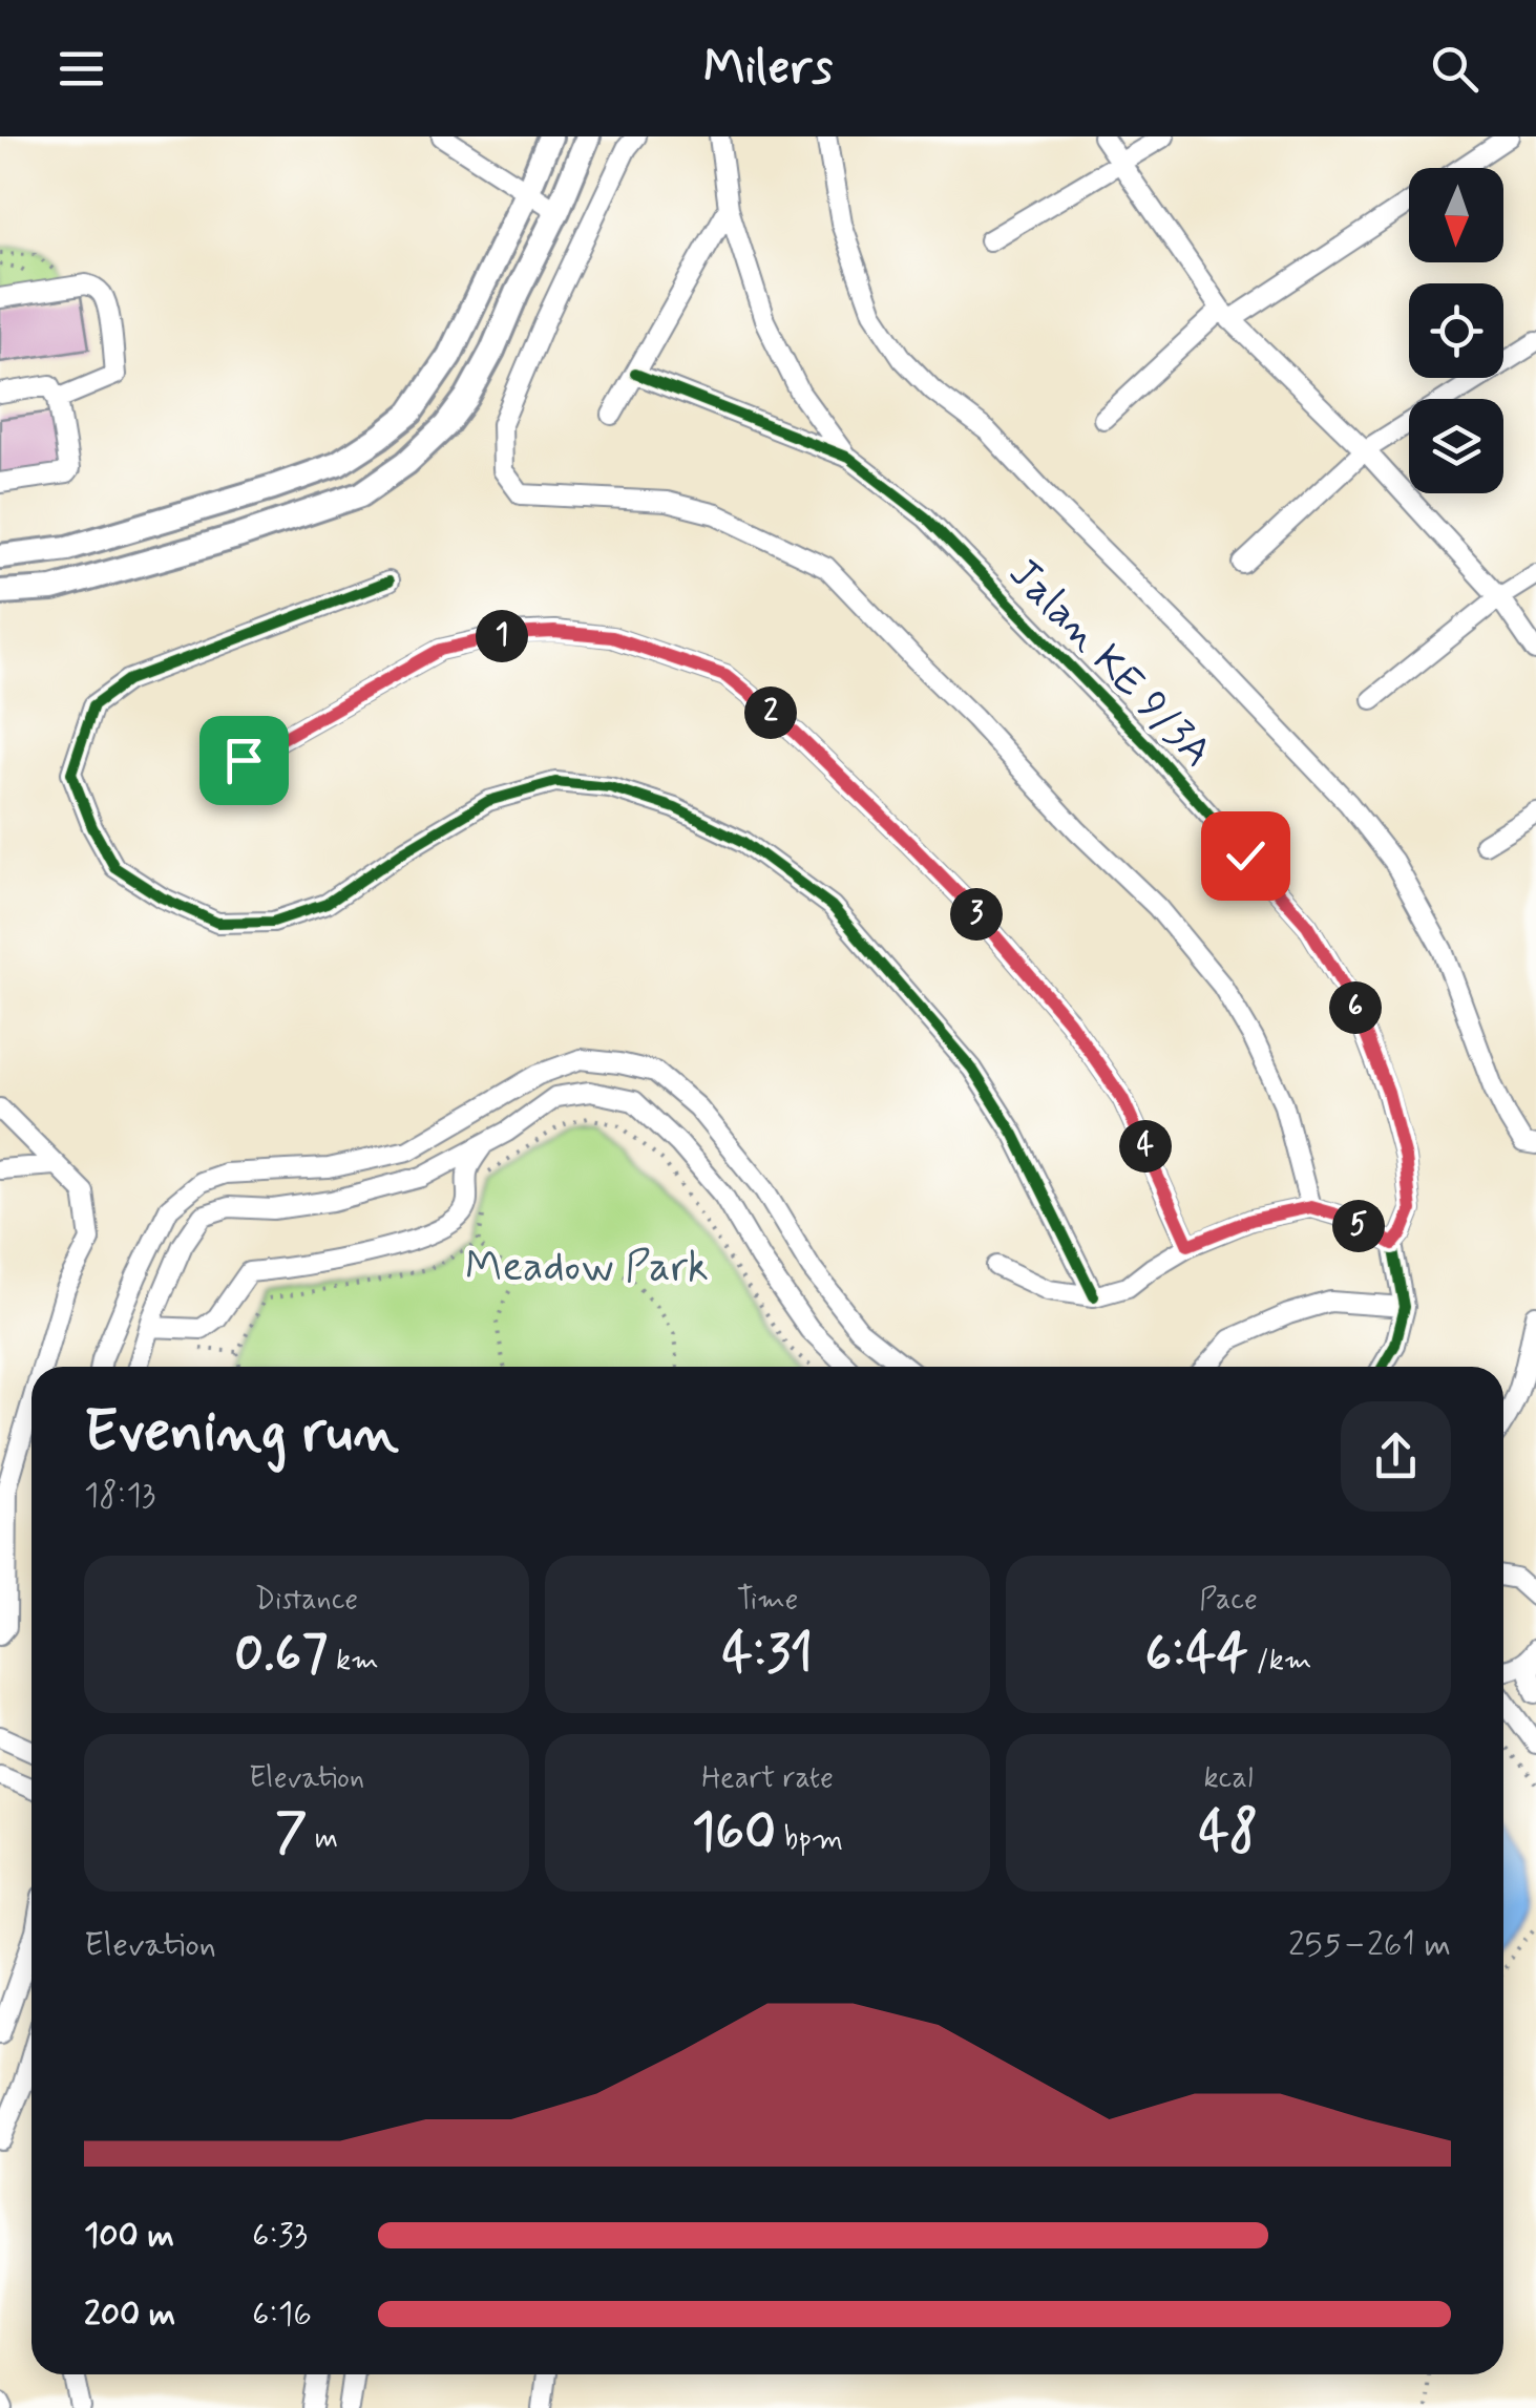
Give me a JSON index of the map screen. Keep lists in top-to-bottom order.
{
  "streets": {
    "street": ["Jalan KE 9/3A"]
  },
  "parks": ["Meadow Park"],
  "north": "bottom",
  "page": {
    "header": "Milers",
    "pins": [
      "1",
      "2",
      "3",
      "6",
      "4",
      "5"
    ],
    "heading": ["Evening run", "18:13"],
    "stats": [
      ["Distance", "0.67 km"],
      ["Time", "4:31"],
      ["Pace", "6:44 /km"],
      ["Elevation", "7 m"],
      ["Heart rate", "160 bpm"],
      ["kcal", "48"]
    ],
    "chart": ["Elevation", "255–261 m"],
    "list": [
      {
        "name": "100 m",
        "note": "6:33"
      },
      {
        "name": "200 m",
        "note": "6:16"
      }
    ]
  }
}
